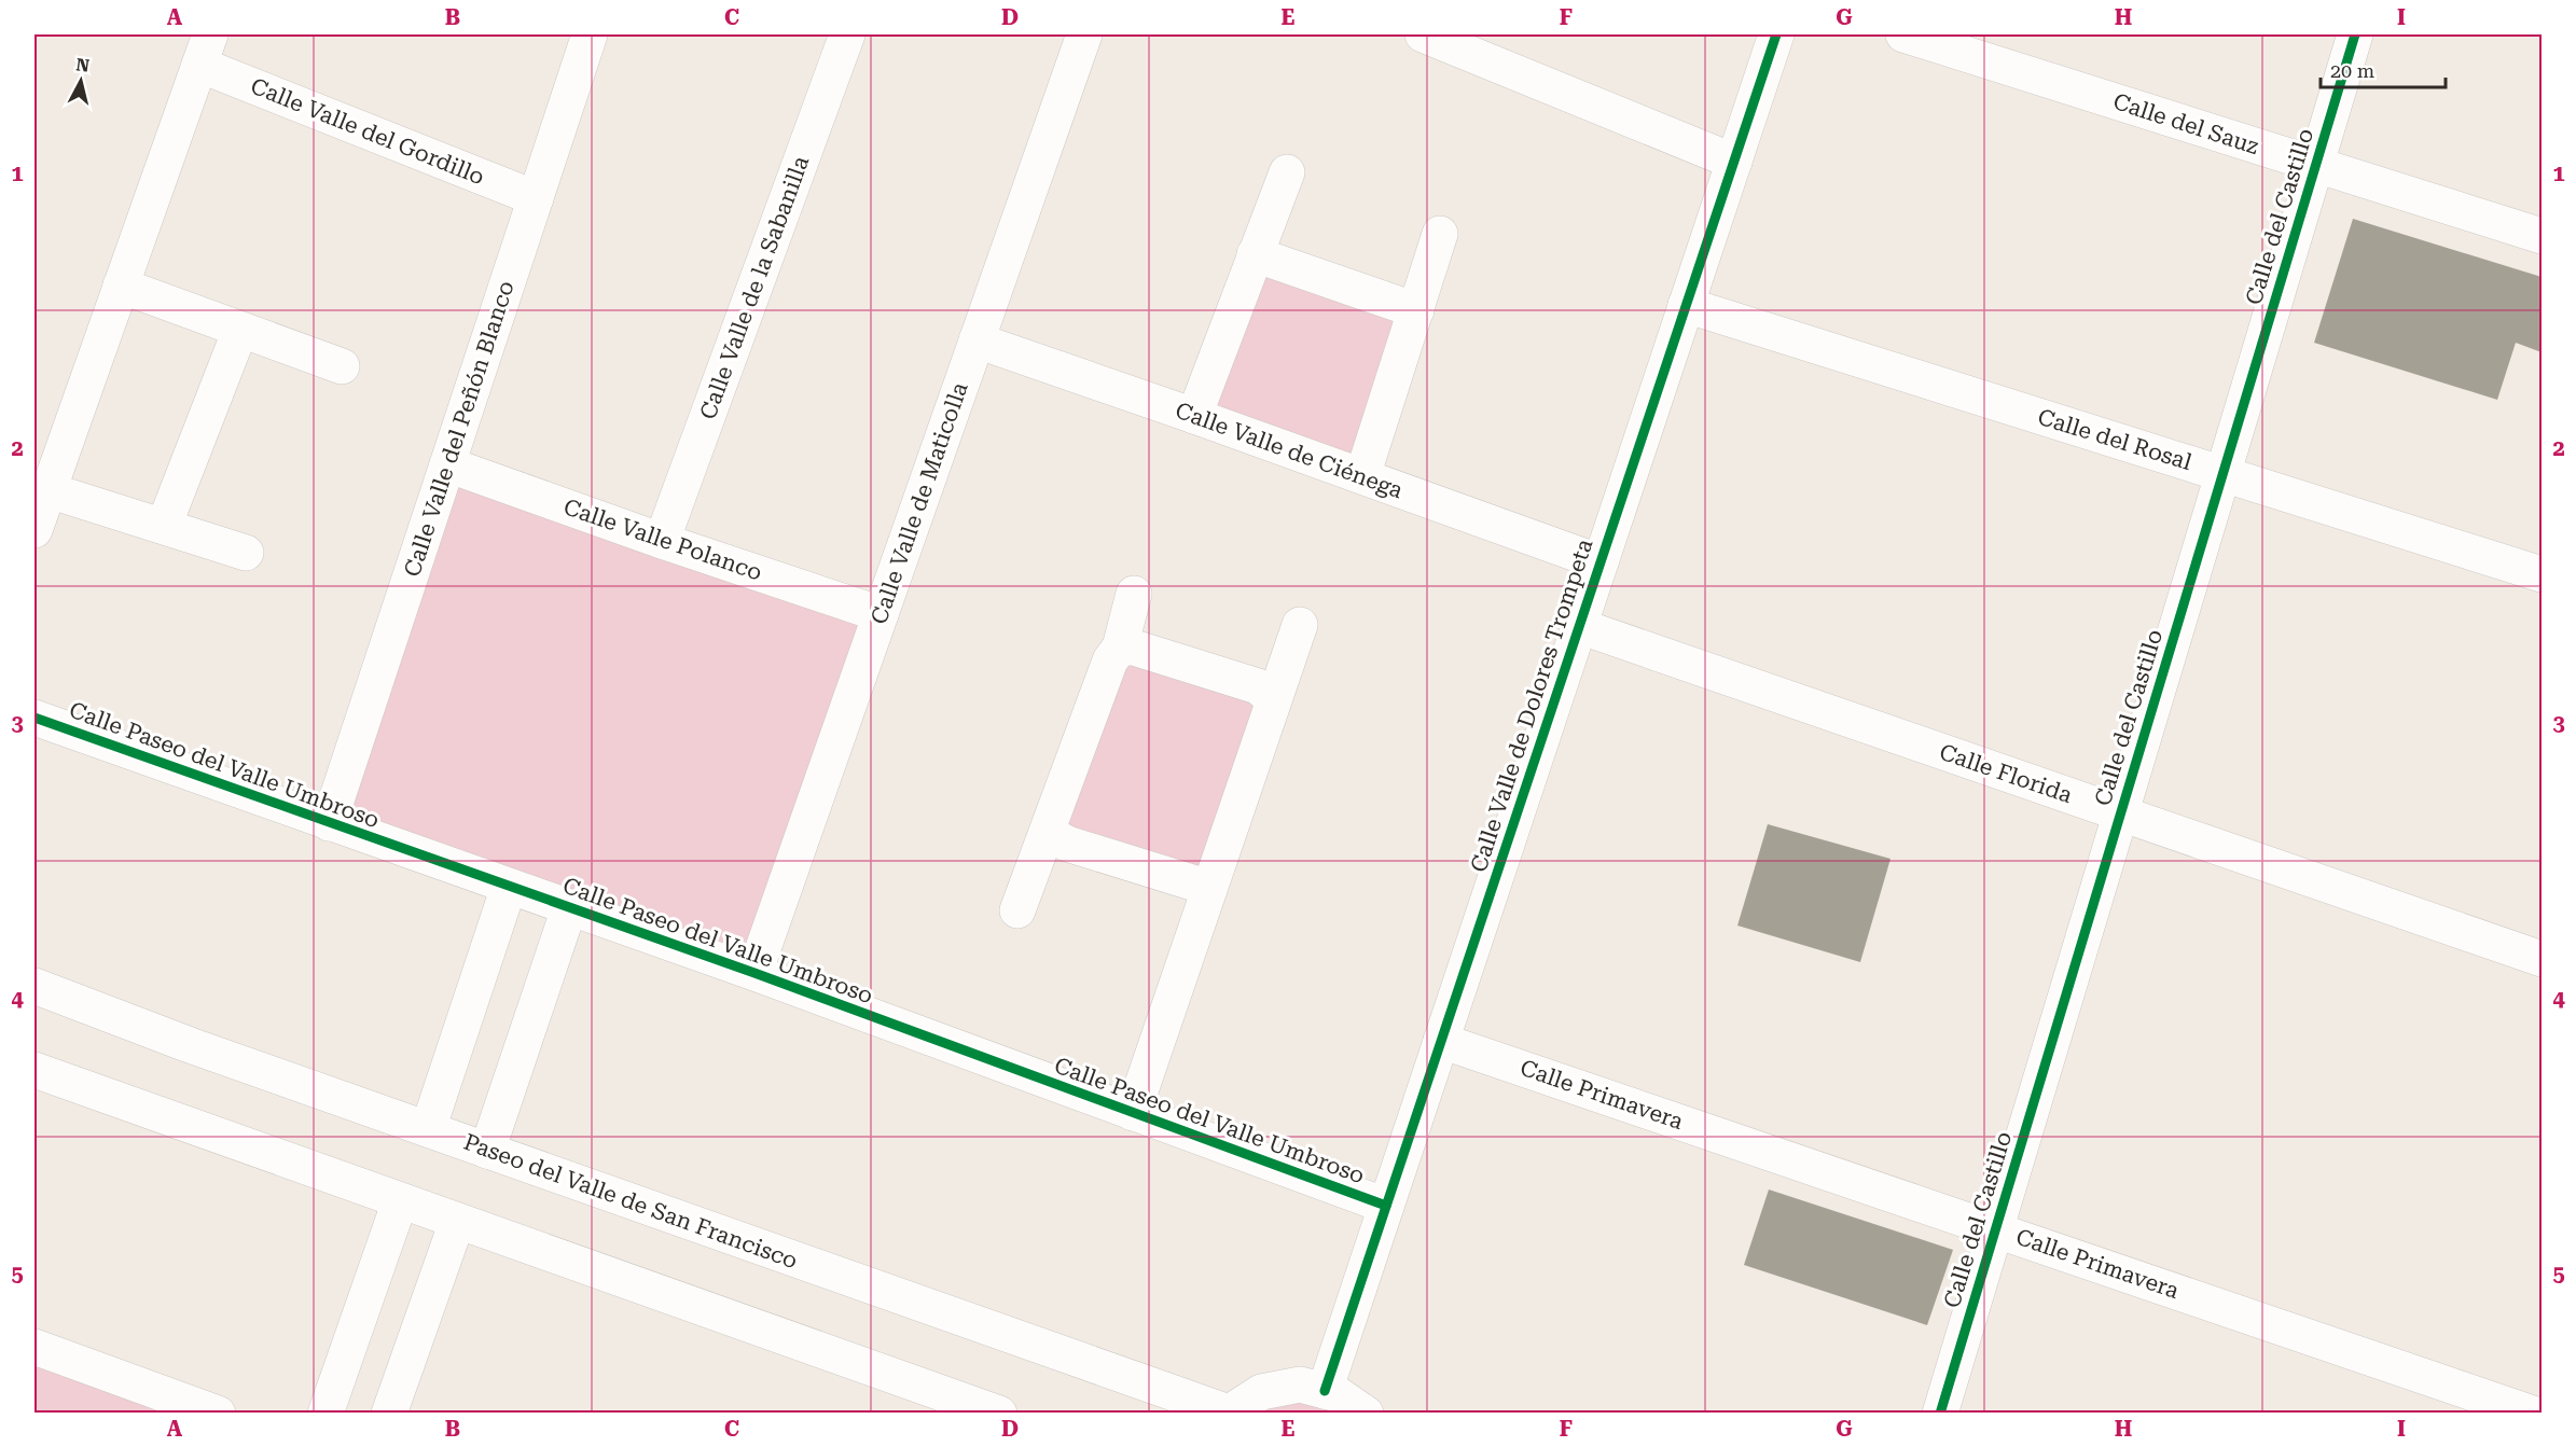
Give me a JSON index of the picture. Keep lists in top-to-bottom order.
{
  "streets": {
    "street": [
      "Calle del Sauz",
      "Calle Valle del Gordillo",
      "Calle del Castillo",
      "Calle Valle de la Sabanilla",
      "Calle Valle del Peñón Blanco",
      "Calle del Rosal",
      "Calle Valle de Ciénega",
      "Calle Valle de Maticolla",
      "Calle Valle Polanco",
      "Calle Valle de Dolores Trompeta",
      "Calle Paseo del Valle Umbroso",
      "Calle Florida",
      "Calle Primavera",
      "Paseo del Valle de San Francisco"
    ]
  },
  "crossings": [
    ["Calle del Sauz", "Calle del Castillo"],
    ["Calle Valle del Gordillo", "Calle Valle del Peñón Blanco"],
    ["Calle del Castillo", "Calle del Rosal"],
    ["Calle del Castillo", "Calle Florida"],
    ["Calle del Castillo", "Calle Primavera"],
    ["Calle Valle de la Sabanilla", "Calle Valle Polanco"],
    ["Calle Valle del Peñón Blanco", "Calle Valle Polanco"],
    ["Calle Valle del Peñón Blanco", "Calle Paseo del Valle Umbroso"],
    ["Calle del Rosal", "Calle Valle de Dolores Trompeta"],
    ["Calle Valle de Ciénega", "Calle Valle de Maticolla"],
    ["Calle Valle de Ciénega", "Calle Valle de Dolores Trompeta"],
    ["Calle Valle de Maticolla", "Calle Valle Polanco"],
    ["Calle Valle de Maticolla", "Calle Paseo del Valle Umbroso"],
    ["Calle Valle de Dolores Trompeta", "Calle Paseo del Valle Umbroso"],
    ["Calle Valle de Dolores Trompeta", "Calle Florida"],
    ["Calle Valle de Dolores Trompeta", "Calle Primavera"]
  ],
  "scale_bar": "20 m",
  "north": "top",
  "grid": {
    "columns": [
      "A",
      "B",
      "C",
      "D",
      "E",
      "F",
      "G",
      "H",
      "I"
    ],
    "rows": [
      "1",
      "2",
      "3",
      "4",
      "5"
    ]
  }
}
